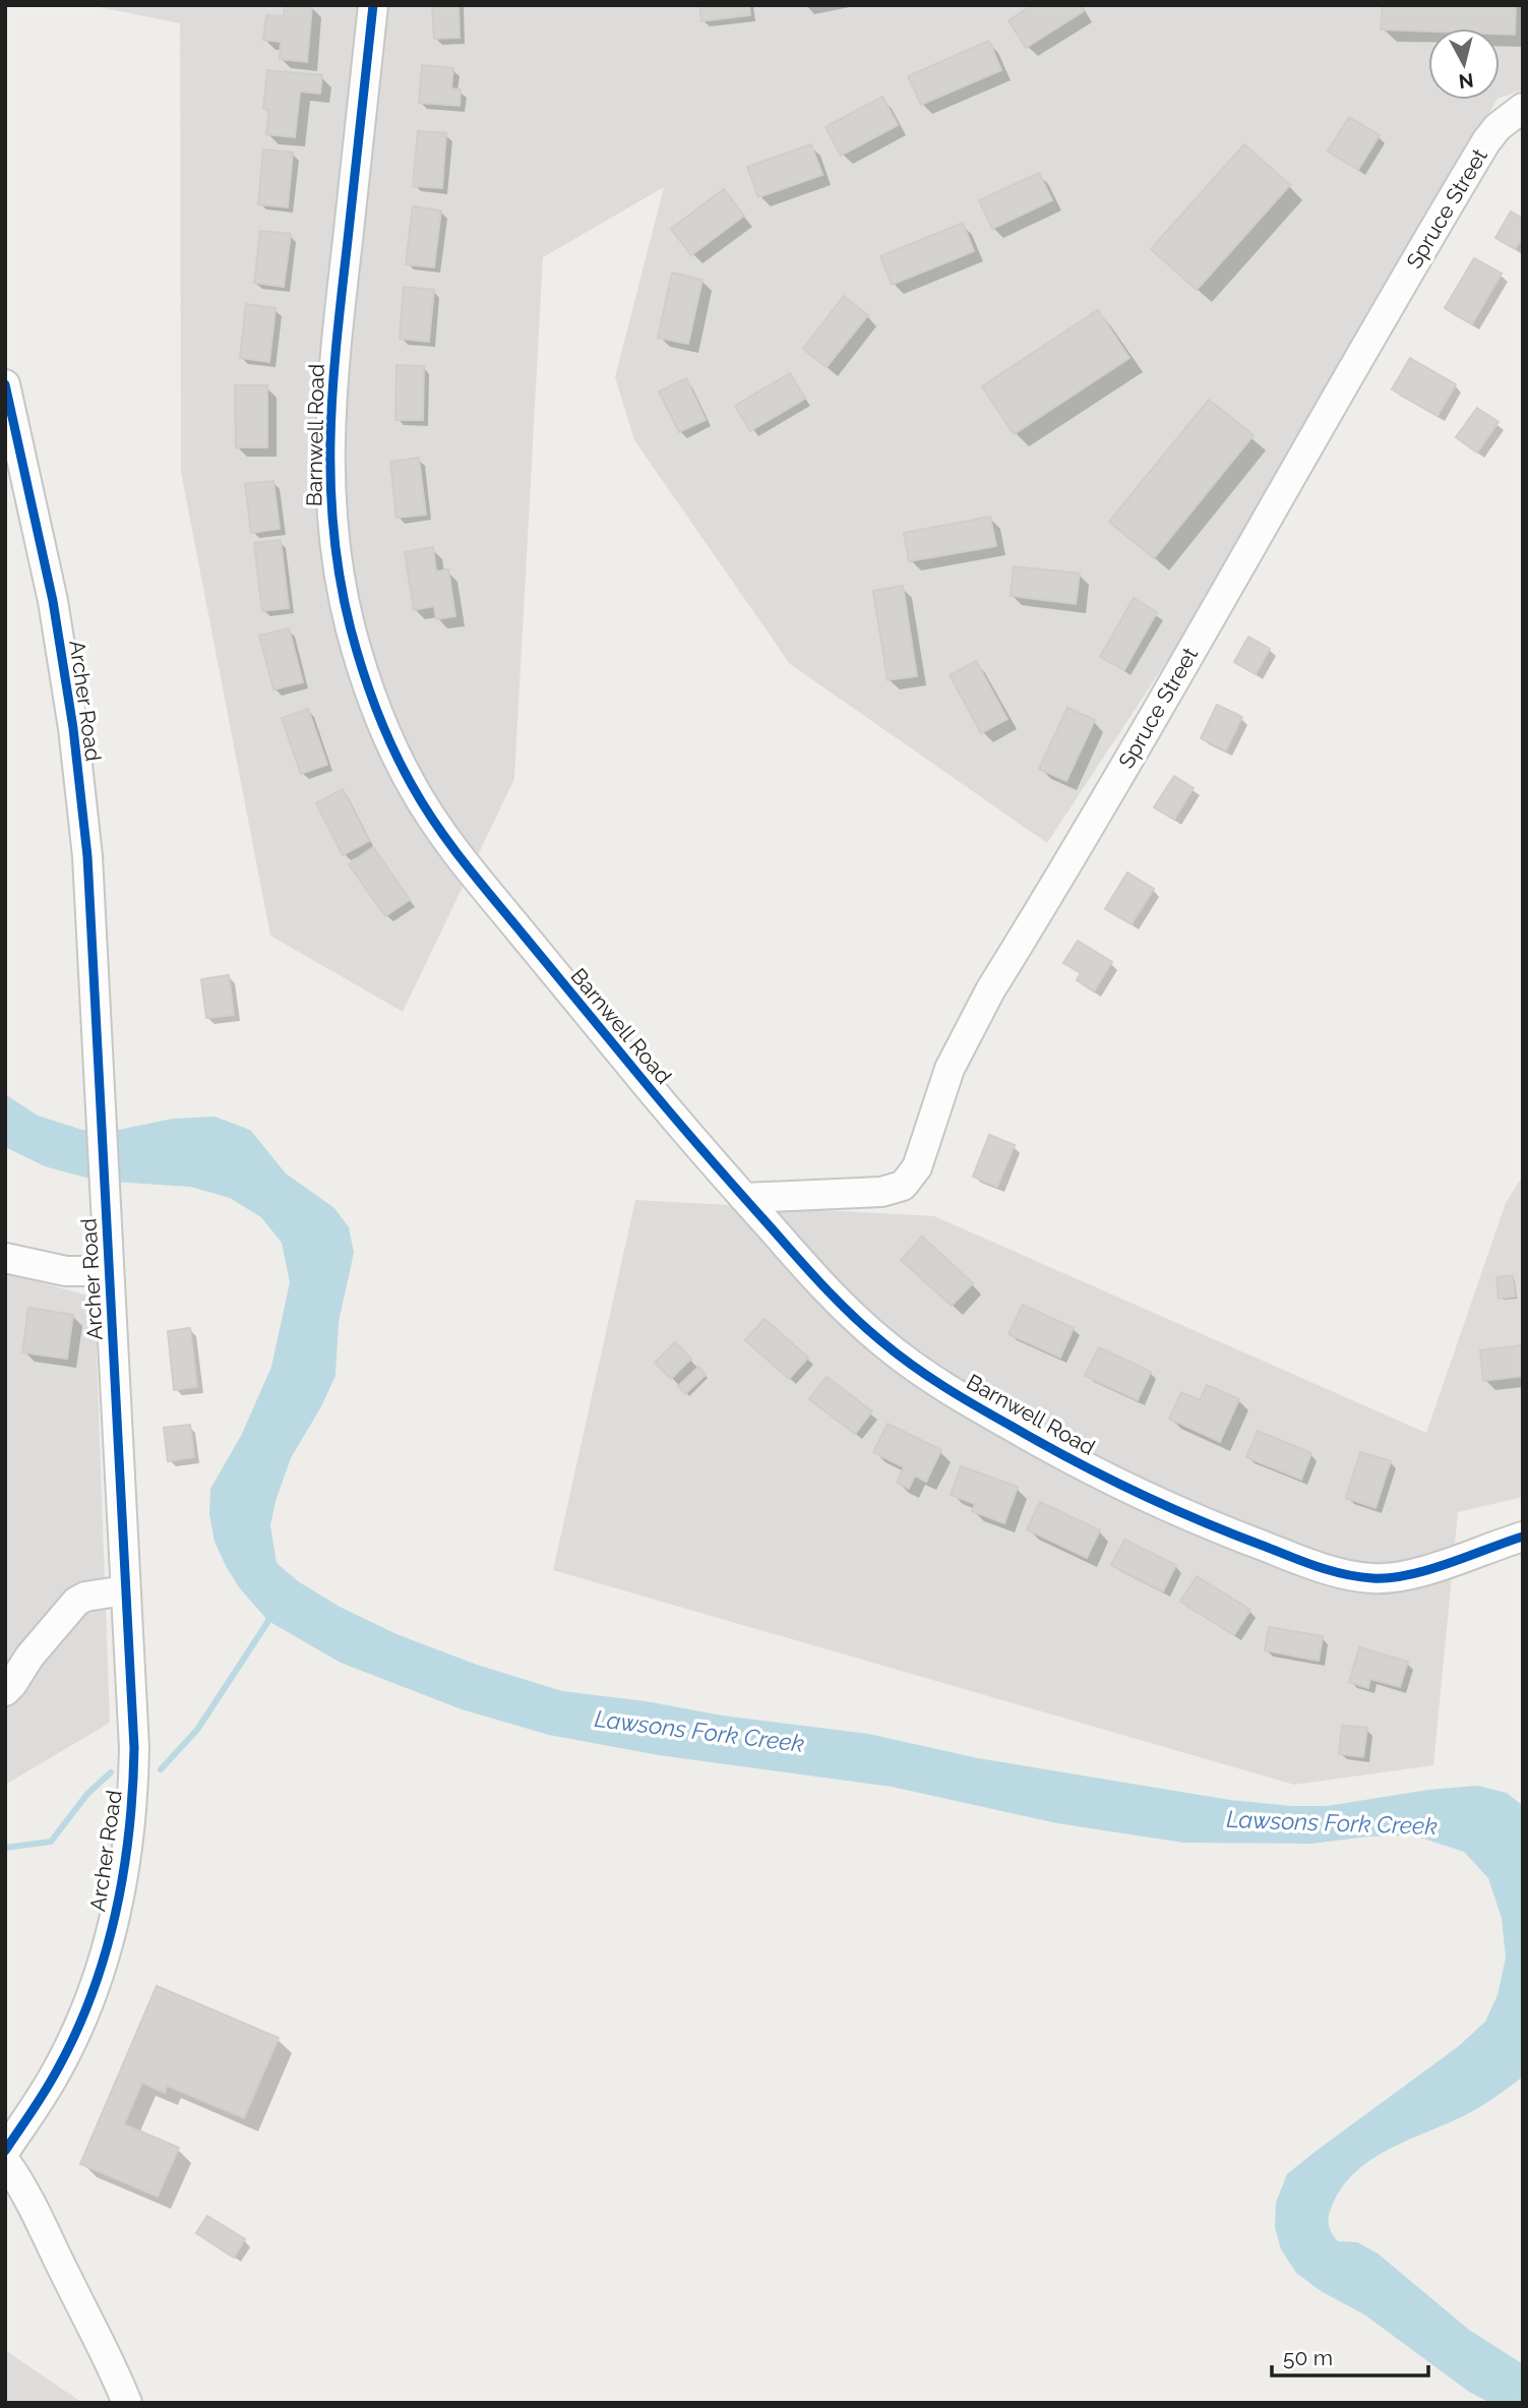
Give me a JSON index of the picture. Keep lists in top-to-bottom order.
{
  "streets": {
    "street": ["Spruce Street", "Barnwell Road", "Archer Road"]
  },
  "crossings": [
    ["Spruce Street", "Barnwell Road"]
  ],
  "water": ["Lawsons Fork Creek"],
  "scale_bar": "50 m",
  "north": "bottom"
}
